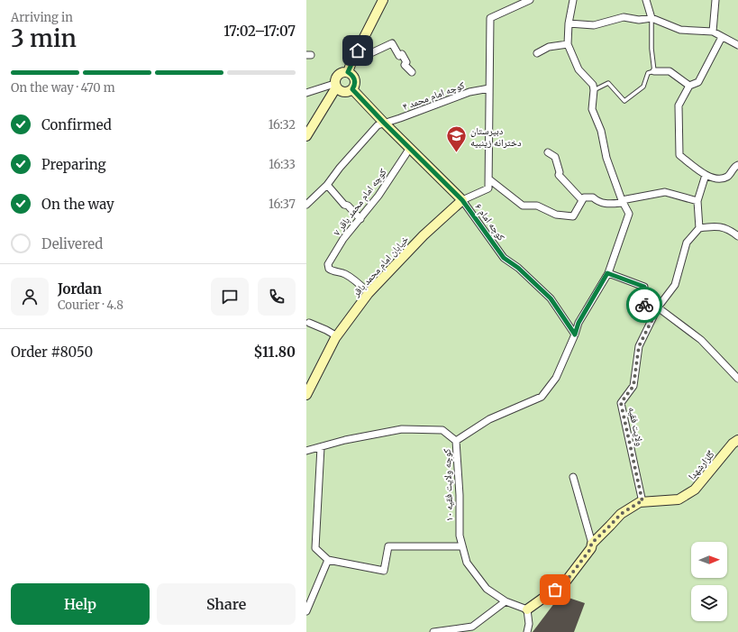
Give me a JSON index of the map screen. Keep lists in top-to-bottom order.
{
  "streets": {
    "main road": ["خیابان امام محمد باقر", "گلزارشهدا"],
    "street": [
      "کوچه امام محمد ۴",
      "کوچه امام محمد باقر ۷",
      "کوچه امام ۶",
      "ولایت فقیه",
      "کوچه ولایت فقیه ۱۰"
    ]
  },
  "crossings": [
    ["کوچه امام محمد باقر ۷", "خیابان امام محمد باقر"],
    ["کوچه امام ۶", "خیابان امام محمد باقر"],
    ["ولایت فقیه", "گلزارشهدا"],
    ["گلزارشهدا", "کوچه ولایت فقیه ۱۰"]
  ],
  "places": {
    "school or university": ["دبیرستان دخترانه زینبیه"]
  },
  "north": "right",
  "page": {
    "heading": ["3 min", "Arriving in", "17:02–17:07"],
    "panel": [
      "Jordan",
      "Courier · 4.8",
      "Order #8050",
      "$11.80"
    ],
    "bar": "On the way · 470 m",
    "list": [
      ["Confirmed", "16:32"],
      ["Preparing", "16:33"],
      ["On the way", "16:37"],
      "Delivered"
    ],
    "buttons": ["Help", "Share"]
  }
}
